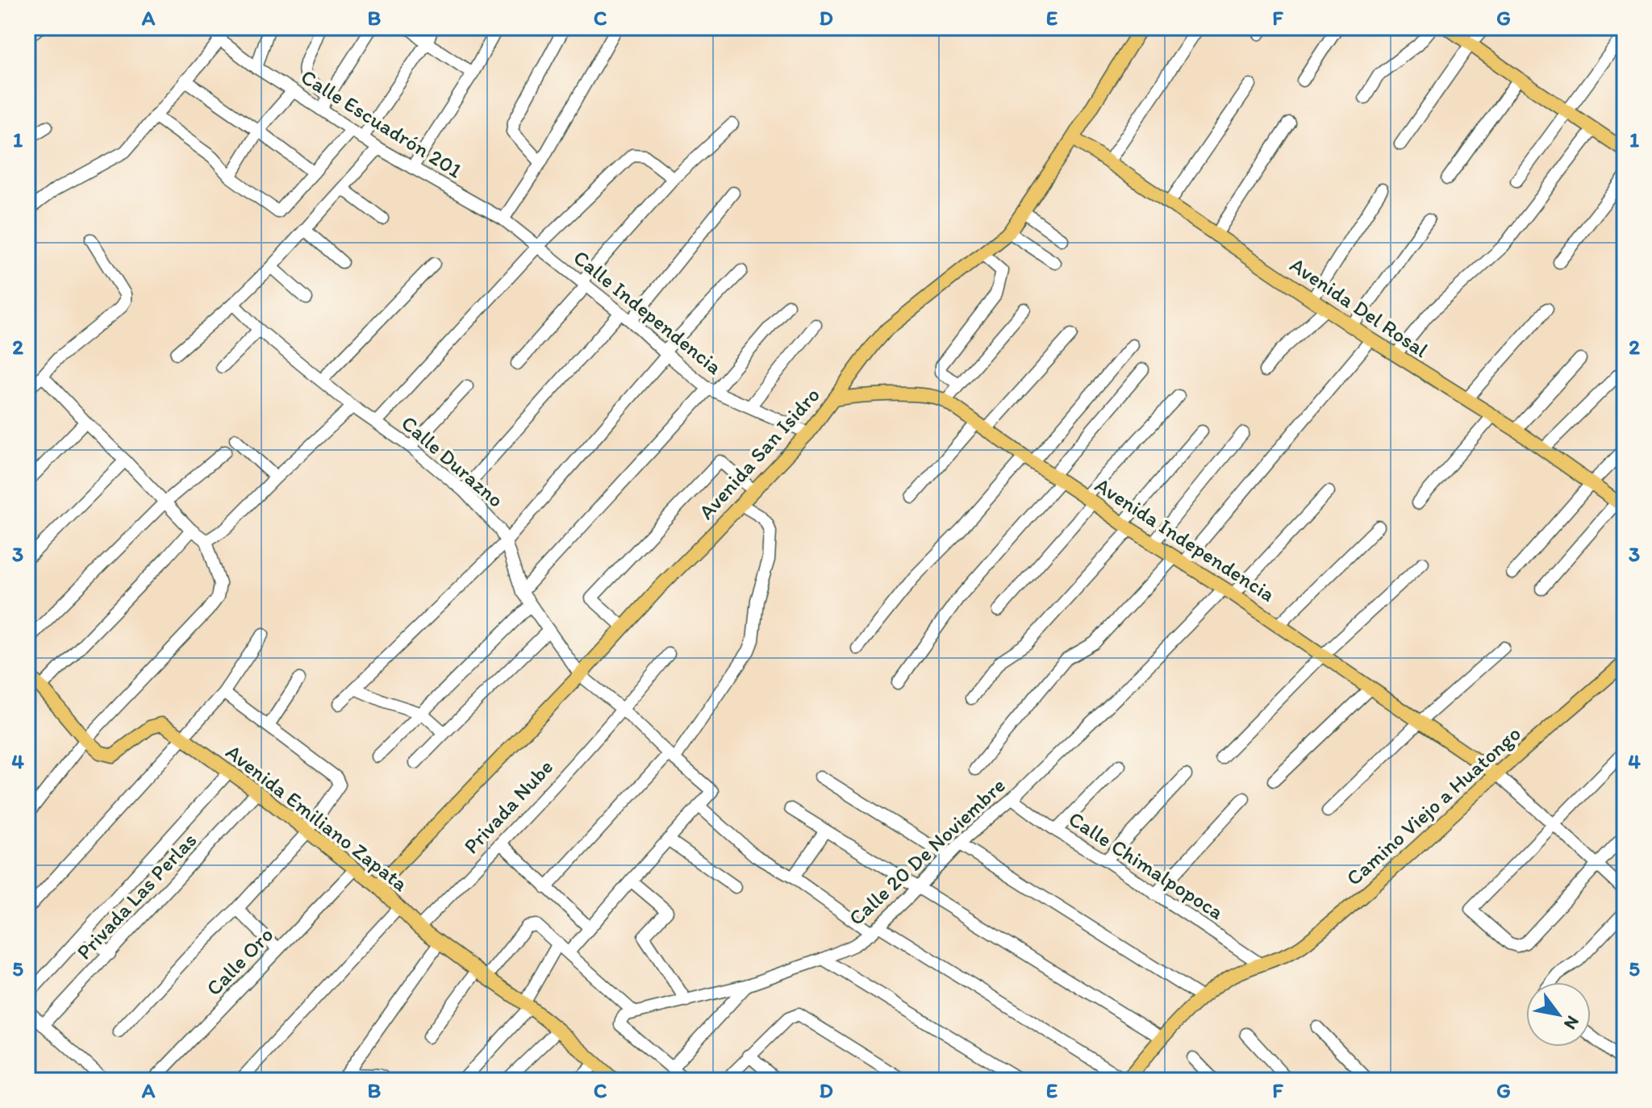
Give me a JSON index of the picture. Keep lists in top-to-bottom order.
{
  "streets": {
    "main road": [
      "Avenida Del Rosal",
      "Avenida San Isidro",
      "Avenida Independencia",
      "Camino Viejo a Huatongo",
      "Avenida Emiliano Zapata"
    ],
    "street": [
      "Calle Escuadrón 201",
      "Calle Independencia",
      "Calle Durazno",
      "Privada Nube",
      "Calle 20 De Noviembre",
      "Calle Chimalpopoca",
      "Privada Las Perlas",
      "Calle Oro"
    ]
  },
  "crossings": [
    ["Calle Escuadrón 201", "Calle Independencia"],
    ["Avenida Del Rosal", "Avenida San Isidro"],
    ["Calle Independencia", "Avenida San Isidro"],
    ["Avenida San Isidro", "Calle Durazno"],
    ["Avenida San Isidro", "Avenida Independencia"],
    ["Avenida San Isidro", "Avenida Emiliano Zapata"],
    ["Calle Durazno", "Privada Nube"],
    ["Avenida Independencia", "Camino Viejo a Huatongo"],
    ["Avenida Independencia", "Calle 20 De Noviembre"],
    ["Camino Viejo a Huatongo", "Calle Chimalpopoca"],
    ["Privada Nube", "Avenida Emiliano Zapata"],
    ["Avenida Emiliano Zapata", "Privada Las Perlas"],
    ["Avenida Emiliano Zapata", "Calle Oro"],
    ["Calle 20 De Noviembre", "Calle Chimalpopoca"]
  ],
  "north": "bottom right",
  "grid": {
    "columns": [
      "A",
      "B",
      "C",
      "D",
      "E",
      "F",
      "G"
    ],
    "rows": [
      "1",
      "2",
      "3",
      "4",
      "5"
    ]
  }
}
